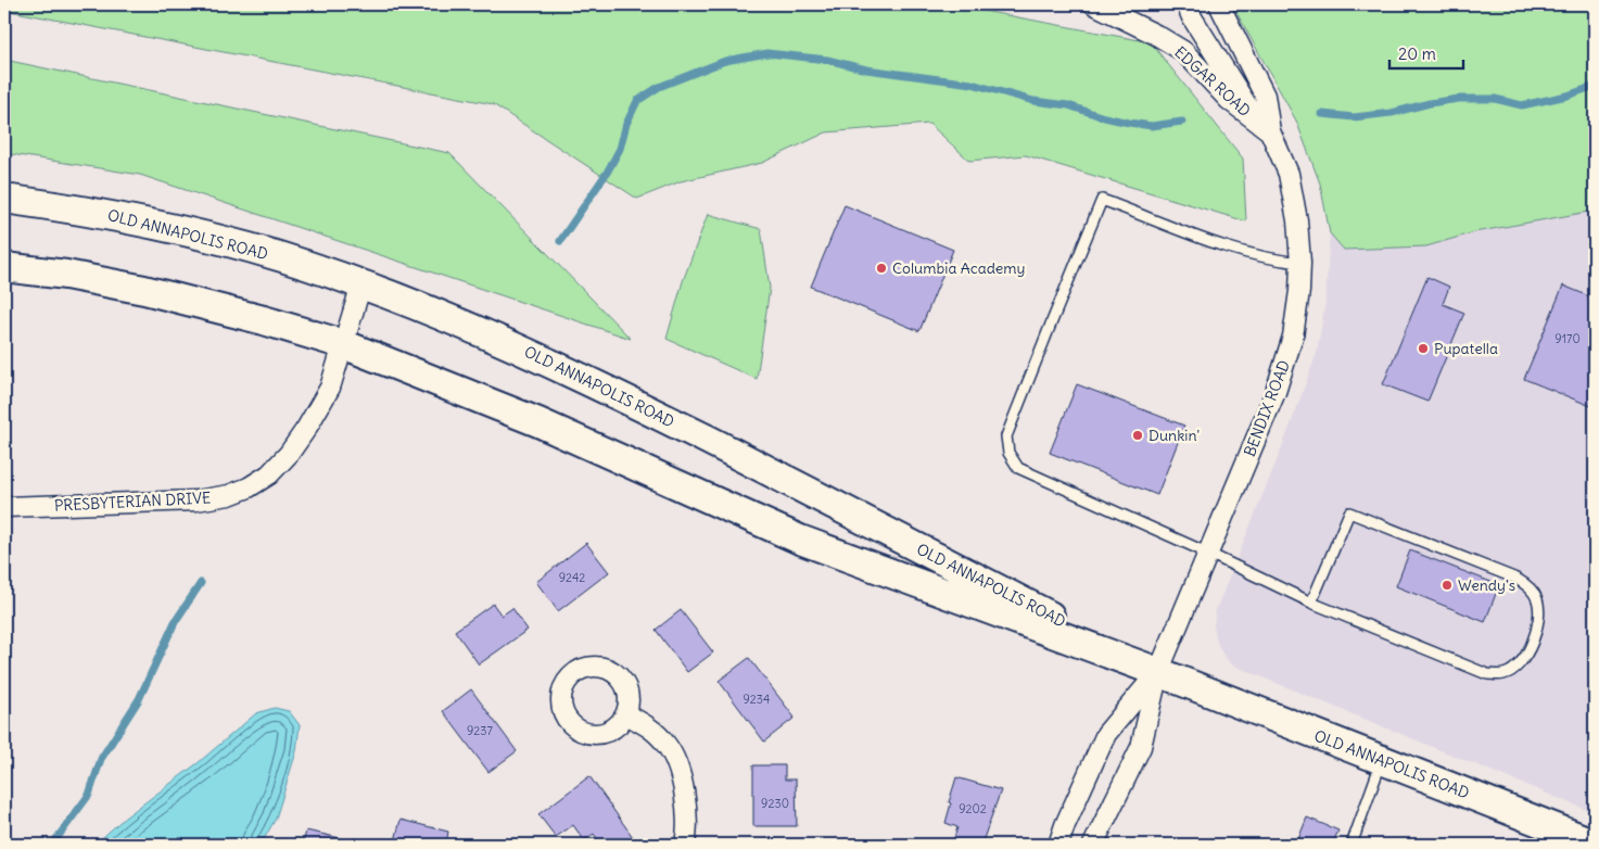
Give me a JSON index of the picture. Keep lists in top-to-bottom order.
{
  "streets": {
    "main road": ["OLD ANNAPOLIS ROAD"],
    "street": ["EDGAR ROAD", "BENDIX ROAD", "PRESBYTERIAN DRIVE"]
  },
  "crossings": [
    ["EDGAR ROAD", "BENDIX ROAD"],
    ["OLD ANNAPOLIS ROAD", "BENDIX ROAD"],
    ["OLD ANNAPOLIS ROAD", "PRESBYTERIAN DRIVE"]
  ],
  "places": [
    "Columbia Academy",
    "Pupatella",
    "Dunkin'",
    "Wendy's"
  ],
  "house_numbers": [
    "9170",
    "9242",
    "9234",
    "9237",
    "9230",
    "9202"
  ],
  "scale_bar": "20 m"
}
